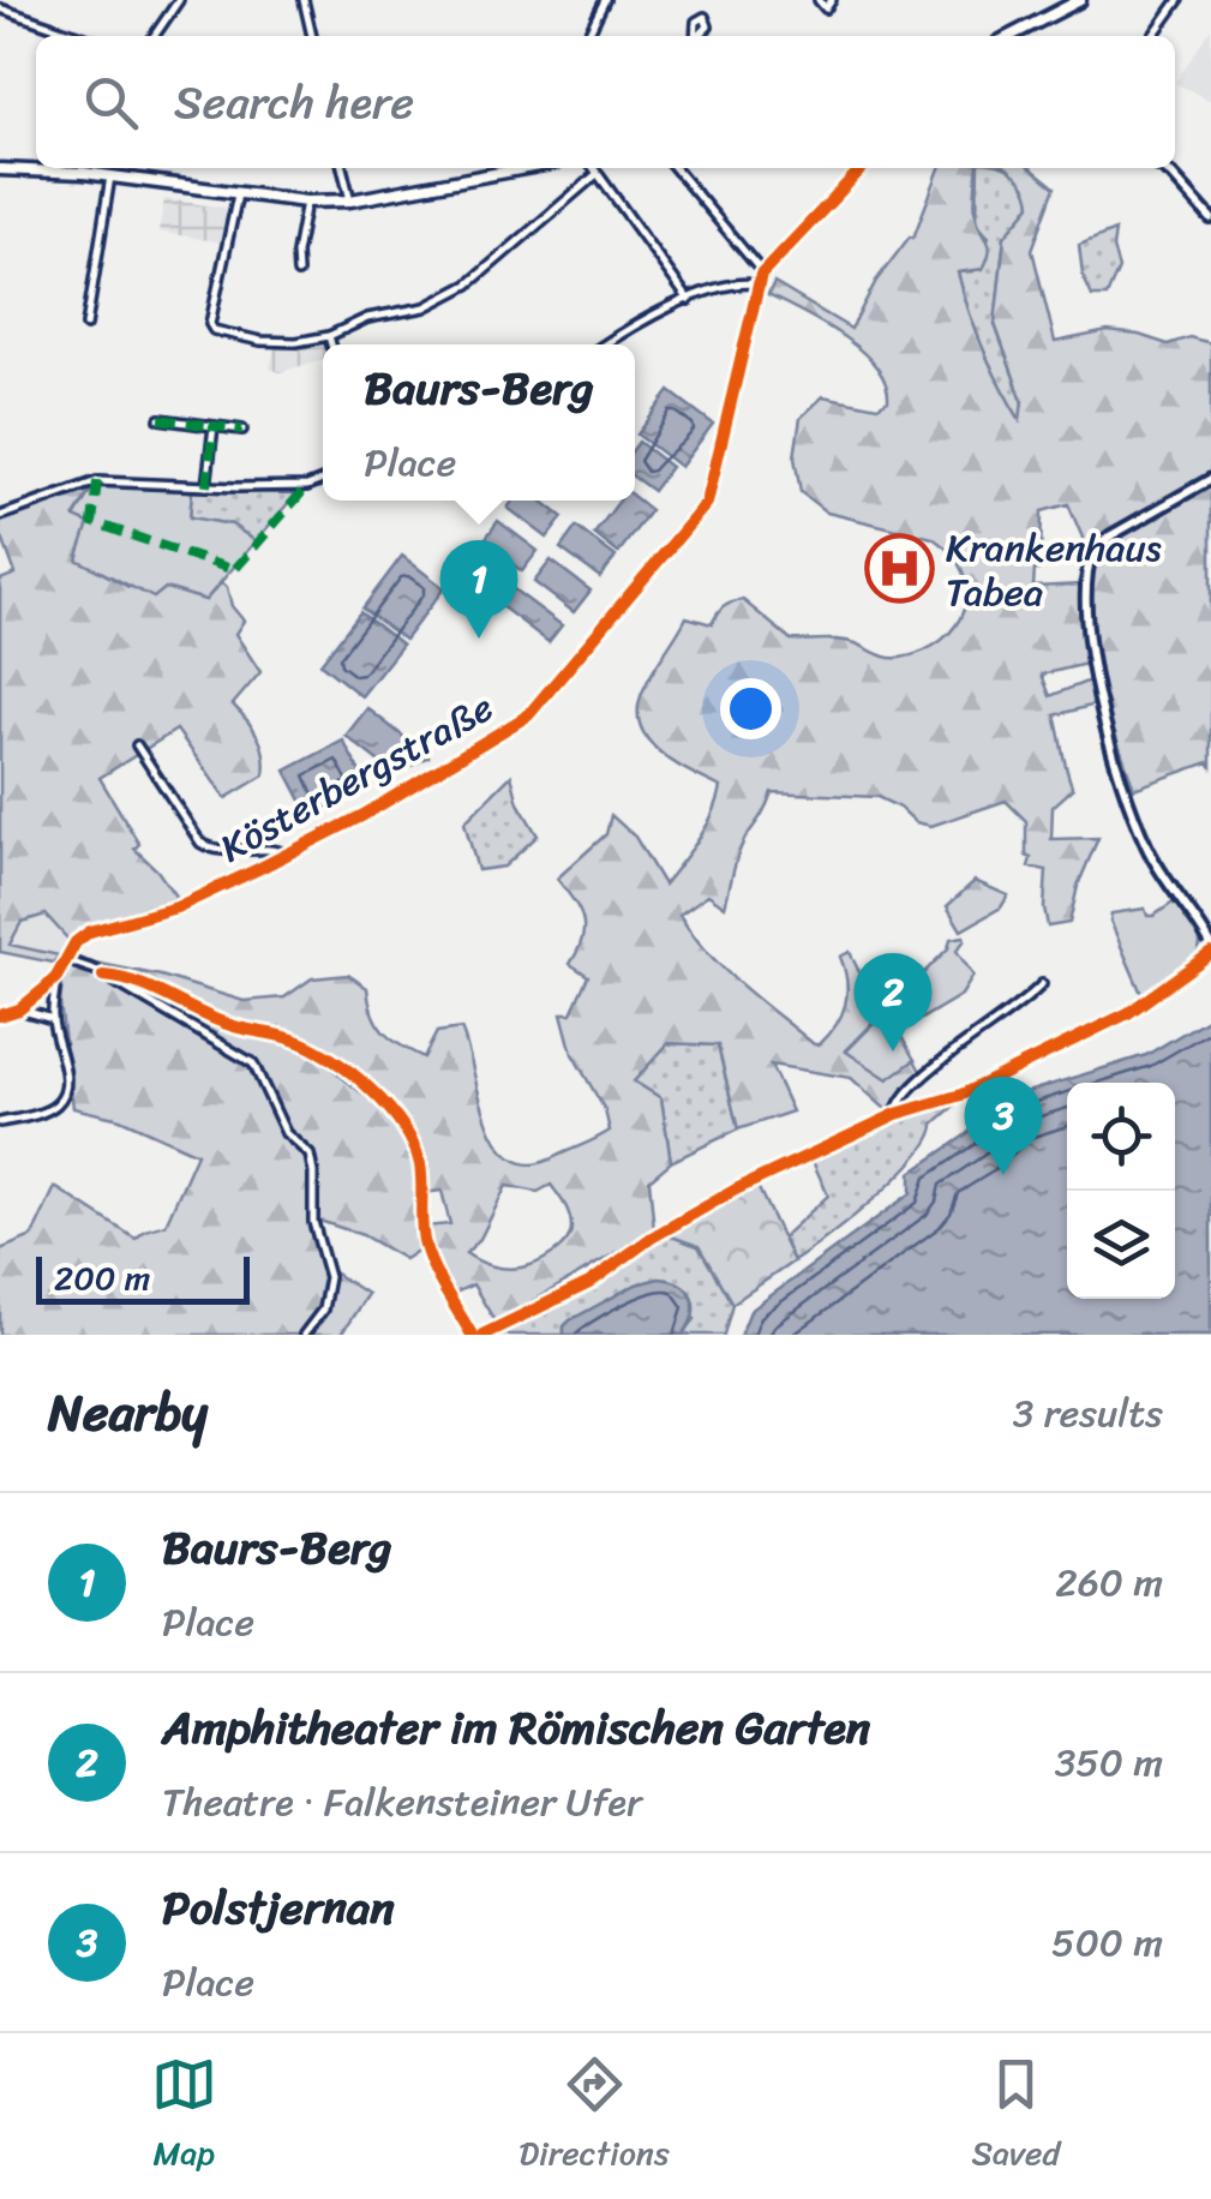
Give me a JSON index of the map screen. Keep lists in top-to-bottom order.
{
  "streets": {
    "street": ["Kösterbergstraße"]
  },
  "places": {
    "hospital": ["Krankenhaus Tabea"]
  },
  "scale_bar": "200 m",
  "page": {
    "search": "Search here",
    "popup": ["Baurs-Berg", "Place"],
    "pins": ["1", "2", "3"],
    "scale": "200 m",
    "heading": ["Nearby", "3 results"],
    "list": [
      {
        "mark": "1",
        "name": "Baurs-Berg",
        "note": "Place",
        "value": "260 m"
      },
      {
        "mark": "2",
        "name": "Amphitheater im Römischen Garten",
        "note": "Theatre · Falkensteiner Ufer",
        "value": "350 m"
      },
      {
        "mark": "3",
        "name": "Polstjernan",
        "note": "Place",
        "value": "500 m"
      }
    ],
    "nav": ["Map", "Directions", "Saved"]
  }
}
